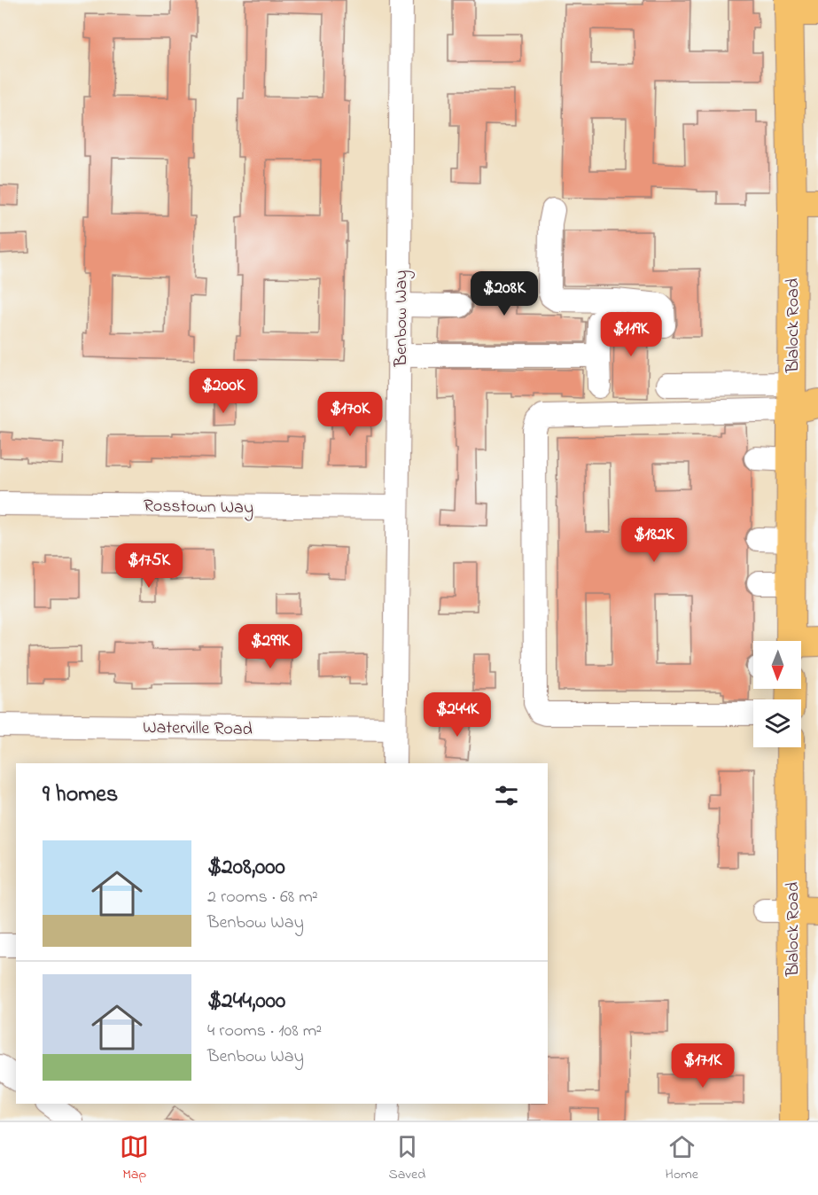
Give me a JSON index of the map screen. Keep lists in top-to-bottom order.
{
  "streets": {
    "main road": ["Blalock Road"],
    "street": ["Benbow Way", "Rosstown Way", "Waterville Road"]
  },
  "crossings": [
    ["Benbow Way", "Rosstown Way"],
    ["Benbow Way", "Waterville Road"]
  ],
  "north": "bottom",
  "page": {
    "price": [
      "$208K",
      "$119K",
      "$200K",
      "$170K",
      "$182K",
      "$175K",
      "$299K",
      "$244K",
      "$171K"
    ],
    "heading": "9 homes",
    "list": [
      {
        "name": "$208,000",
        "note": "2 rooms · 68 m² · Benbow Way"
      },
      {
        "name": "$244,000",
        "note": "4 rooms · 108 m² · Benbow Way"
      }
    ],
    "tabs": ["Map", "Saved", "Home"]
  }
}
